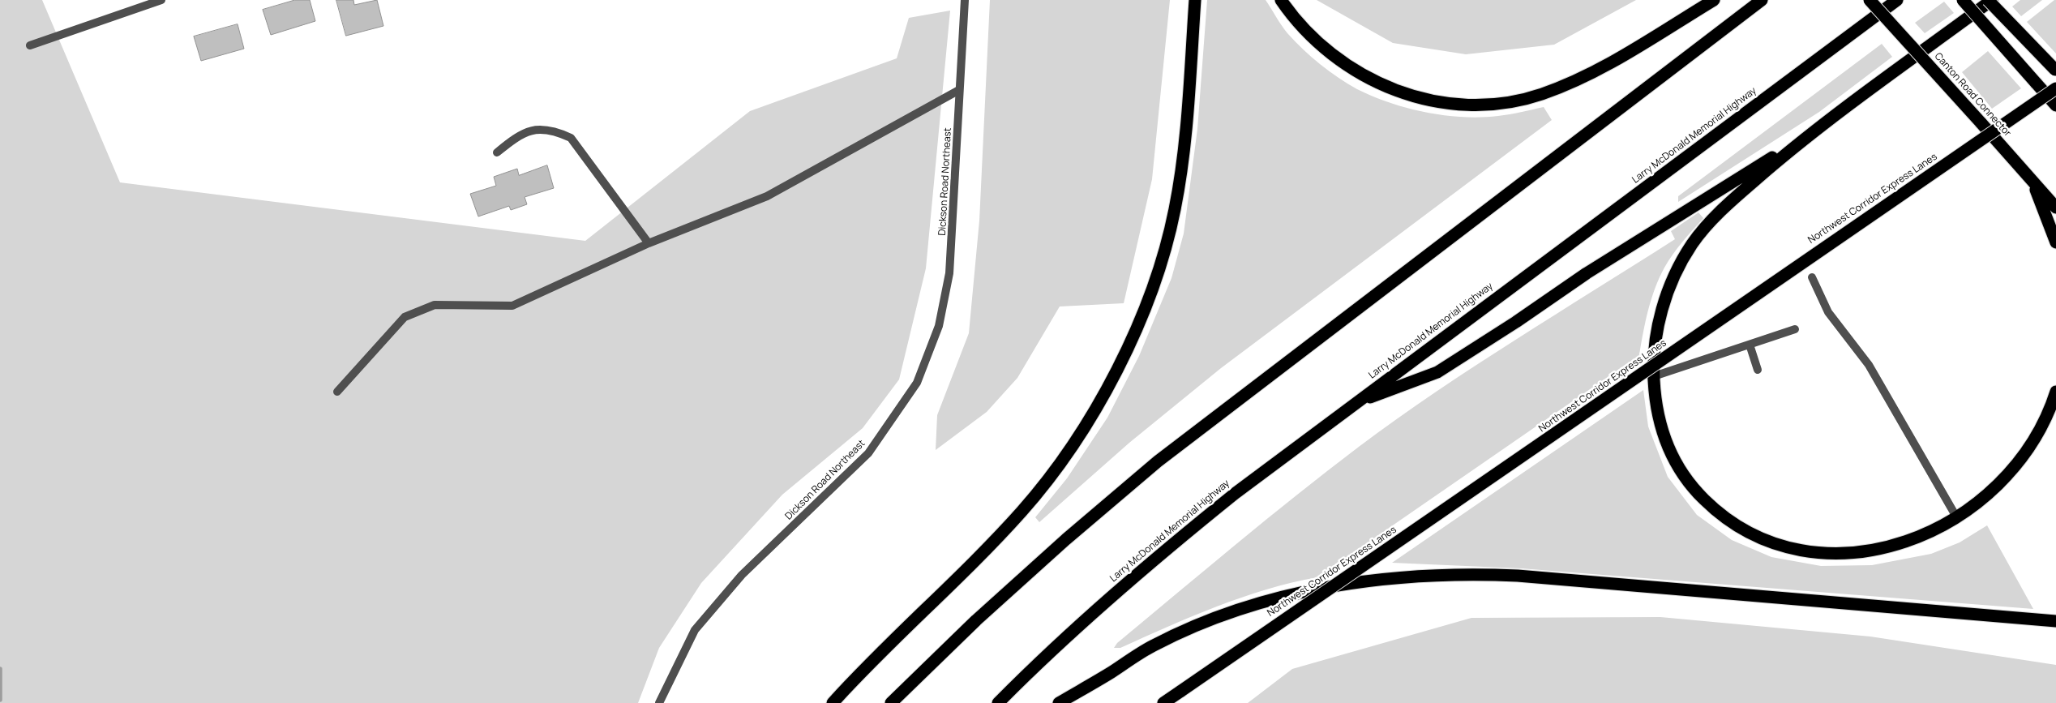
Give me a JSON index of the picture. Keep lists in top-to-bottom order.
{
  "streets": {
    "highway": ["Canton Road Connector", "Larry McDonald Memorial Highway", "Northwest Corridor Express Lanes"],
    "street": ["Dickson Road Northeast"]
  }
}
